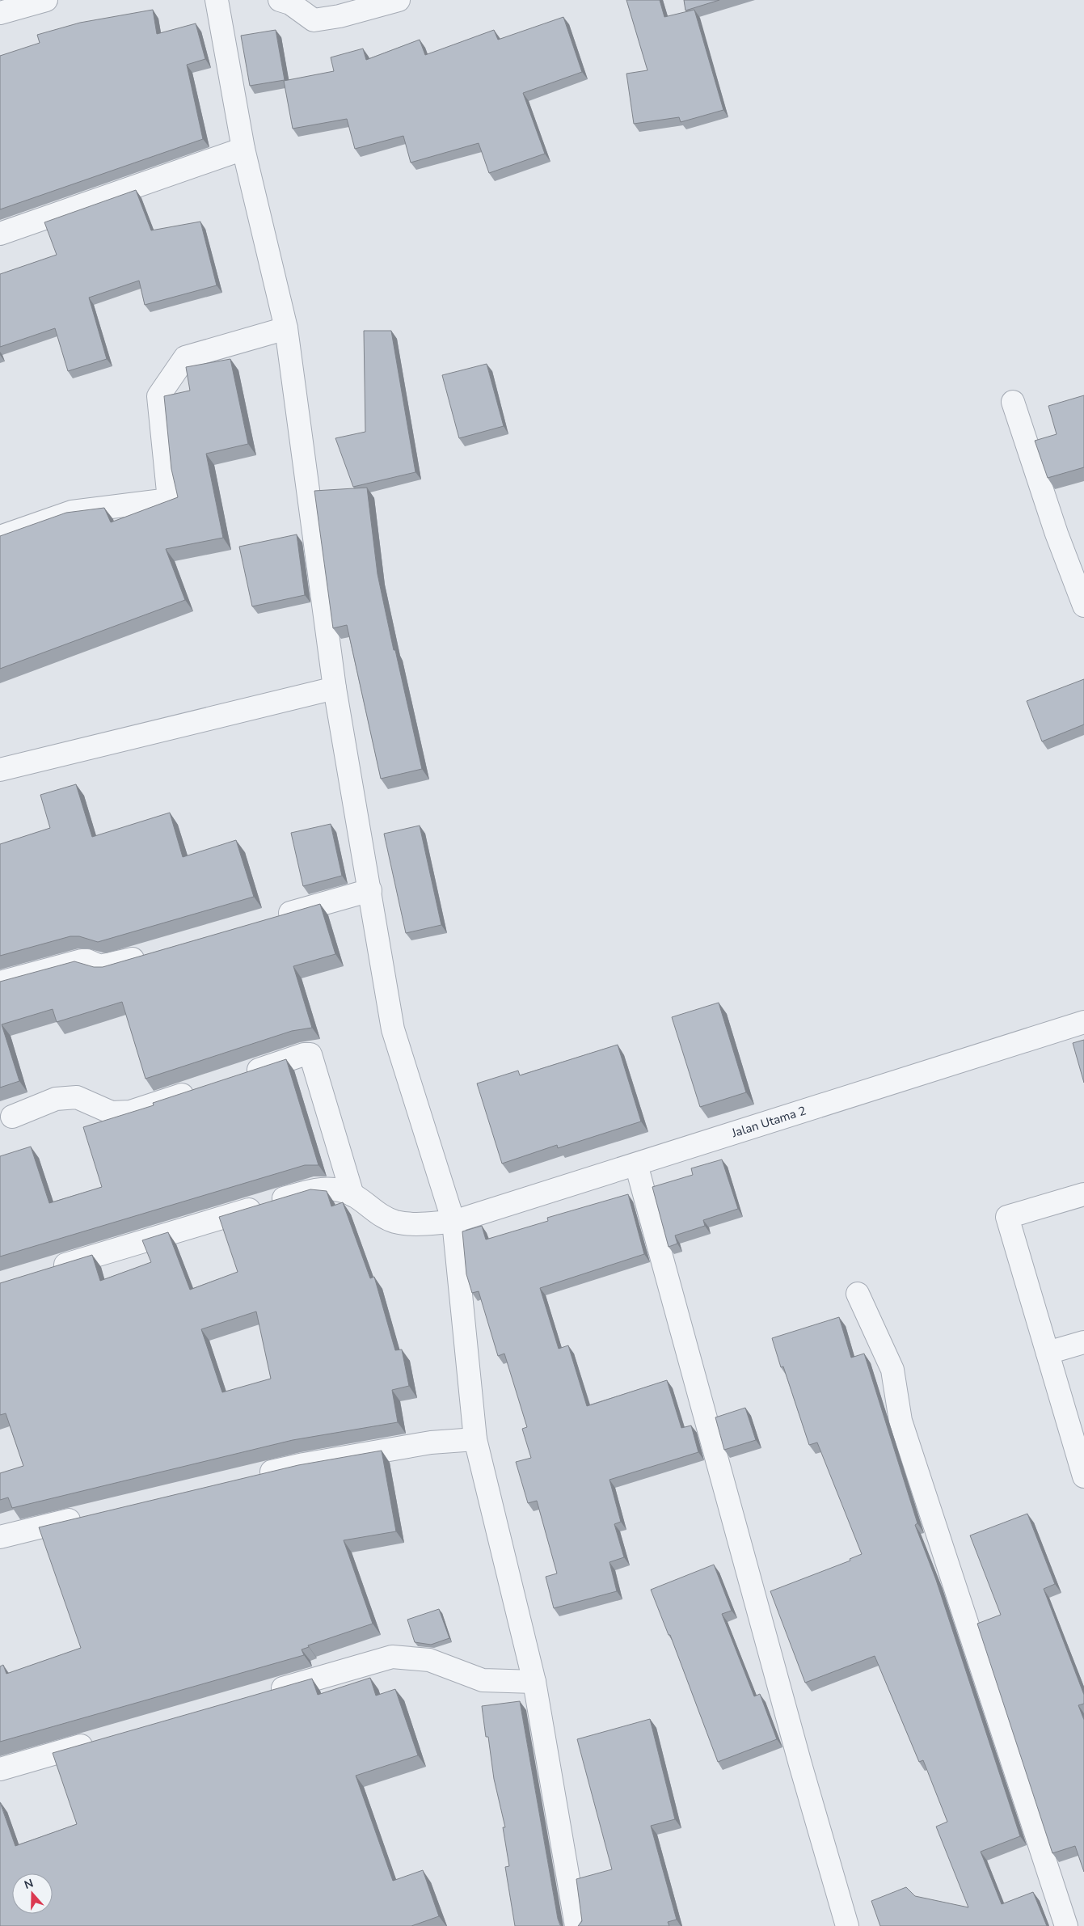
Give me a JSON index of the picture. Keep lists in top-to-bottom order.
{
  "streets": {
    "street": ["Jalan Utama 2"]
  },
  "north": "top"
}
